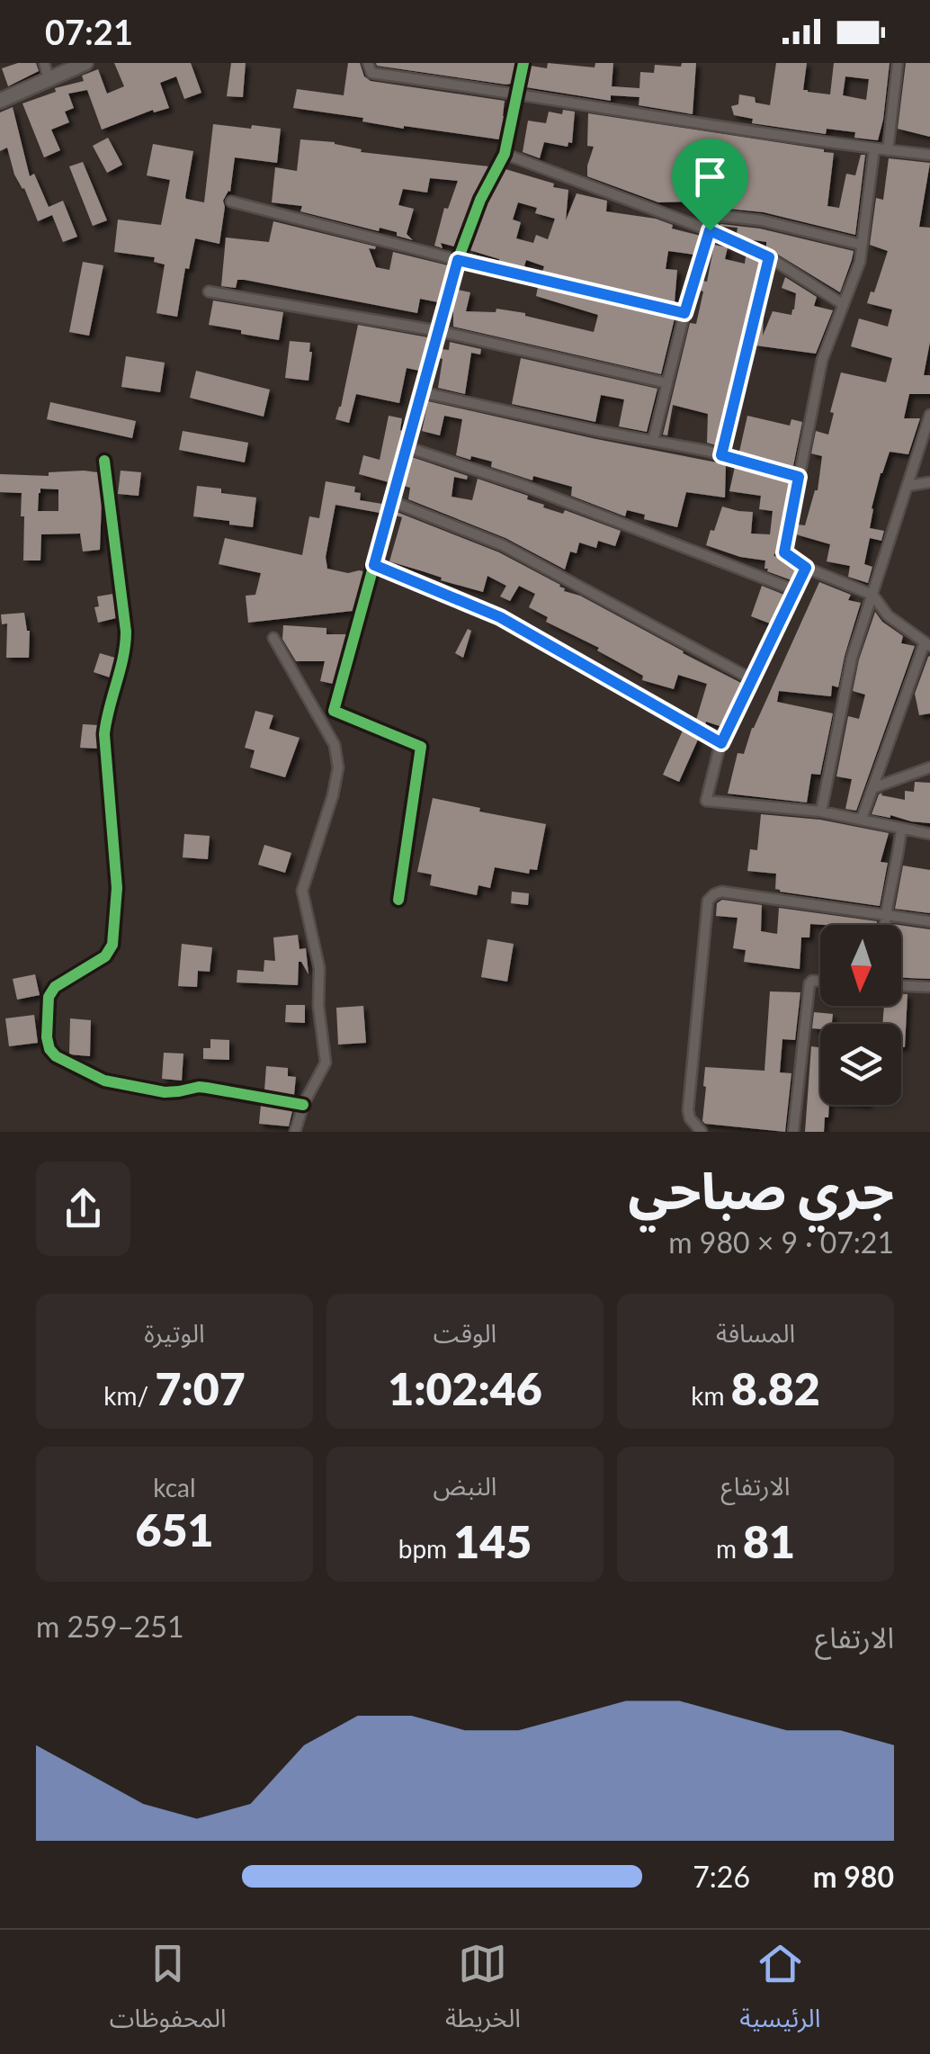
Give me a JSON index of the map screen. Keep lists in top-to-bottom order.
{
  "north": "bottom",
  "page": {
    "status": "07:21",
    "heading": ["جري صباحي", "07:21 · 9 × 980 m"],
    "stats": [
      ["المسافة", "8.82 km"],
      ["الوقت", "1:02:46"],
      ["الوتيرة", "7:07 /km"],
      ["الارتفاع", "81 m"],
      ["النبض", "145 bpm"],
      ["kcal", "651"]
    ],
    "chart": ["الارتفاع", "251–259 m"],
    "list": [
      {
        "name": "980 m",
        "note": "7:26"
      }
    ],
    "tabs": ["الرئيسية", "الخريطة", "المحفوظات"]
  }
}
